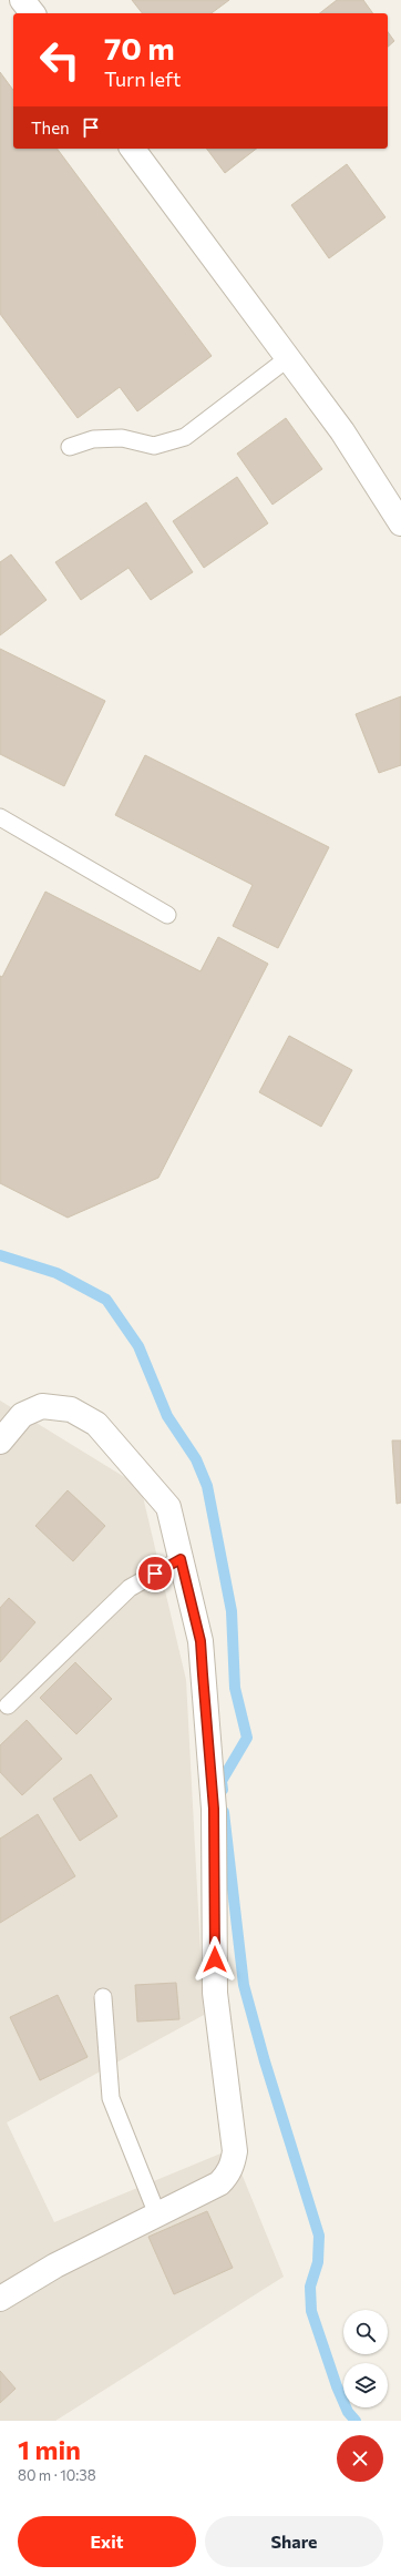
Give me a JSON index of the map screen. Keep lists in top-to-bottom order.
{
  "page": {
    "turn": ["70 m", "Turn left"],
    "then": "Then",
    "heading": ["1 min", "80 m · 10:38"],
    "buttons": ["Exit", "Share"]
  }
}
